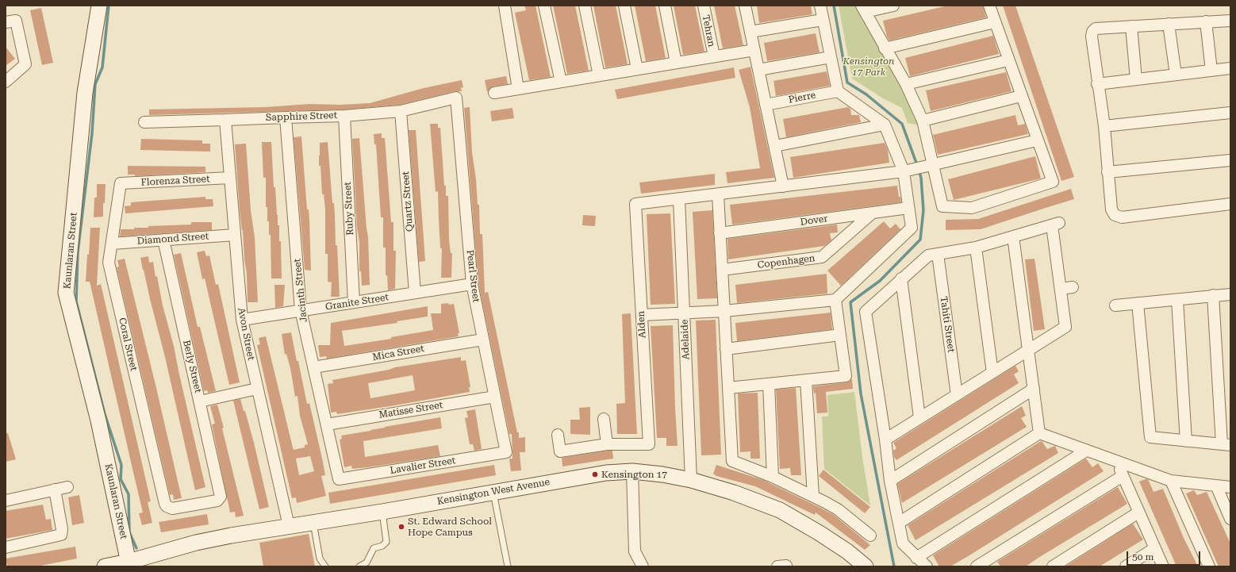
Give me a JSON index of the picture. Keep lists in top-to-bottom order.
{
  "streets": {
    "street": [
      "Tehran",
      "Pierre",
      "Sapphire Street",
      "Florenza Street",
      "Quartz Street",
      "Ruby Street",
      "Dover",
      "Diamond Street",
      "Kaunlaran Street",
      "Copenhagen",
      "Pearl Street",
      "Jacinth Street",
      "Granite Street",
      "Alden",
      "Tahiti Street",
      "Avon Street",
      "Adelaide",
      "Coral Street",
      "Mica Street",
      "Berly Street",
      "Matisse Street",
      "Lavalier Street",
      "Kensington West Avenue"
    ]
  },
  "crossings": [
    ["Sapphire Street", "Quartz Street"],
    ["Sapphire Street", "Ruby Street"],
    ["Sapphire Street", "Pearl Street"],
    ["Sapphire Street", "Jacinth Street"],
    ["Sapphire Street", "Avon Street"],
    ["Florenza Street", "Avon Street"],
    ["Florenza Street", "Coral Street"],
    ["Quartz Street", "Granite Street"],
    ["Ruby Street", "Granite Street"],
    ["Dover", "Copenhagen"],
    ["Diamond Street", "Avon Street"],
    ["Diamond Street", "Coral Street"],
    ["Diamond Street", "Berly Street"],
    ["Kaunlaran Street", "Kensington West Avenue"],
    ["Pearl Street", "Granite Street"],
    ["Pearl Street", "Mica Street"],
    ["Pearl Street", "Matisse Street"],
    ["Pearl Street", "Lavalier Street"],
    ["Jacinth Street", "Granite Street"],
    ["Jacinth Street", "Mica Street"],
    ["Jacinth Street", "Matisse Street"],
    ["Jacinth Street", "Lavalier Street"],
    ["Granite Street", "Avon Street"],
    ["Alden", "Adelaide"],
    ["Avon Street", "Kensington West Avenue"],
    ["Adelaide", "Kensington West Avenue"],
    ["Coral Street", "Berly Street"]
  ],
  "parks": ["Kensington 17 Park"],
  "places": ["Kensington 17", "St. Edward School Hope Campus"],
  "scale_bar": "50 m"
}
